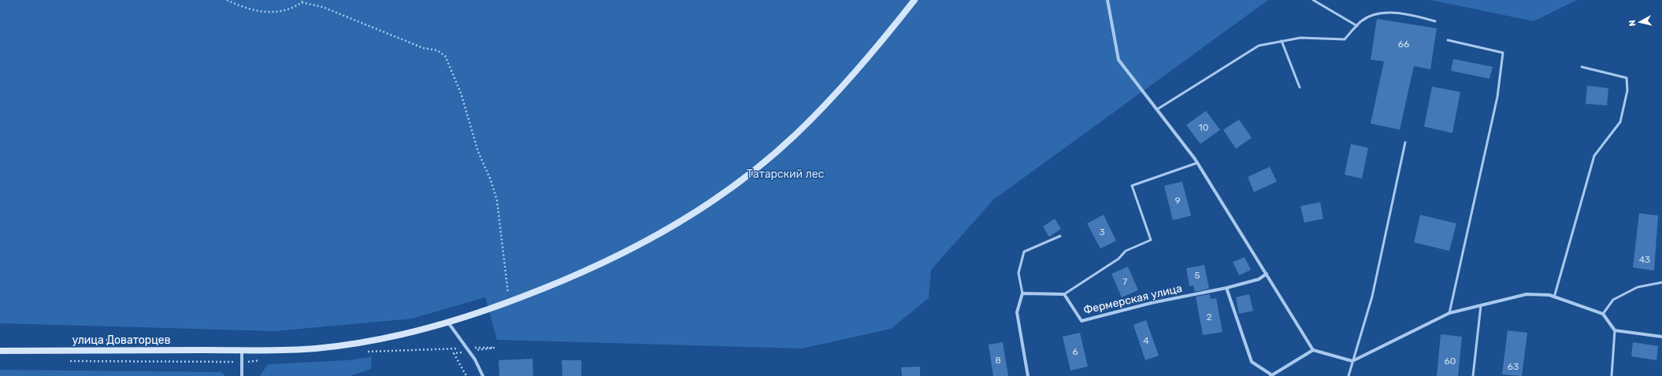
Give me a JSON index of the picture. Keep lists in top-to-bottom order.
{
  "streets": {
    "main road": ["улица Доваторцев"],
    "street": ["Фермерская улица"]
  },
  "parks": ["Татарский лес"],
  "house_numbers": [
    "66",
    "10",
    "9",
    "3",
    "43",
    "5",
    "7",
    "2",
    "4",
    "6",
    "8",
    "60",
    "63"
  ],
  "north": "left"
}
